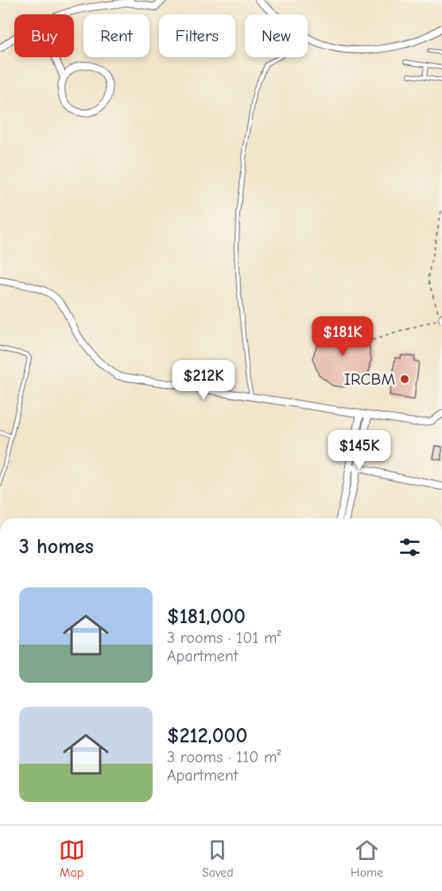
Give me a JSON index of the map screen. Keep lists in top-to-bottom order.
{
  "places": ["IRCBM"],
  "page": {
    "chip": [
      "Buy",
      "Rent",
      "Filters",
      "New"
    ],
    "price": ["$181K", "$212K", "$145K"],
    "heading": "3 homes",
    "list": [
      {
        "name": "$181,000",
        "note": "3 rooms · 101 m² · Apartment"
      },
      {
        "name": "$212,000",
        "note": "3 rooms · 110 m² · Apartment"
      }
    ],
    "tabs": ["Map", "Saved", "Home"]
  }
}
